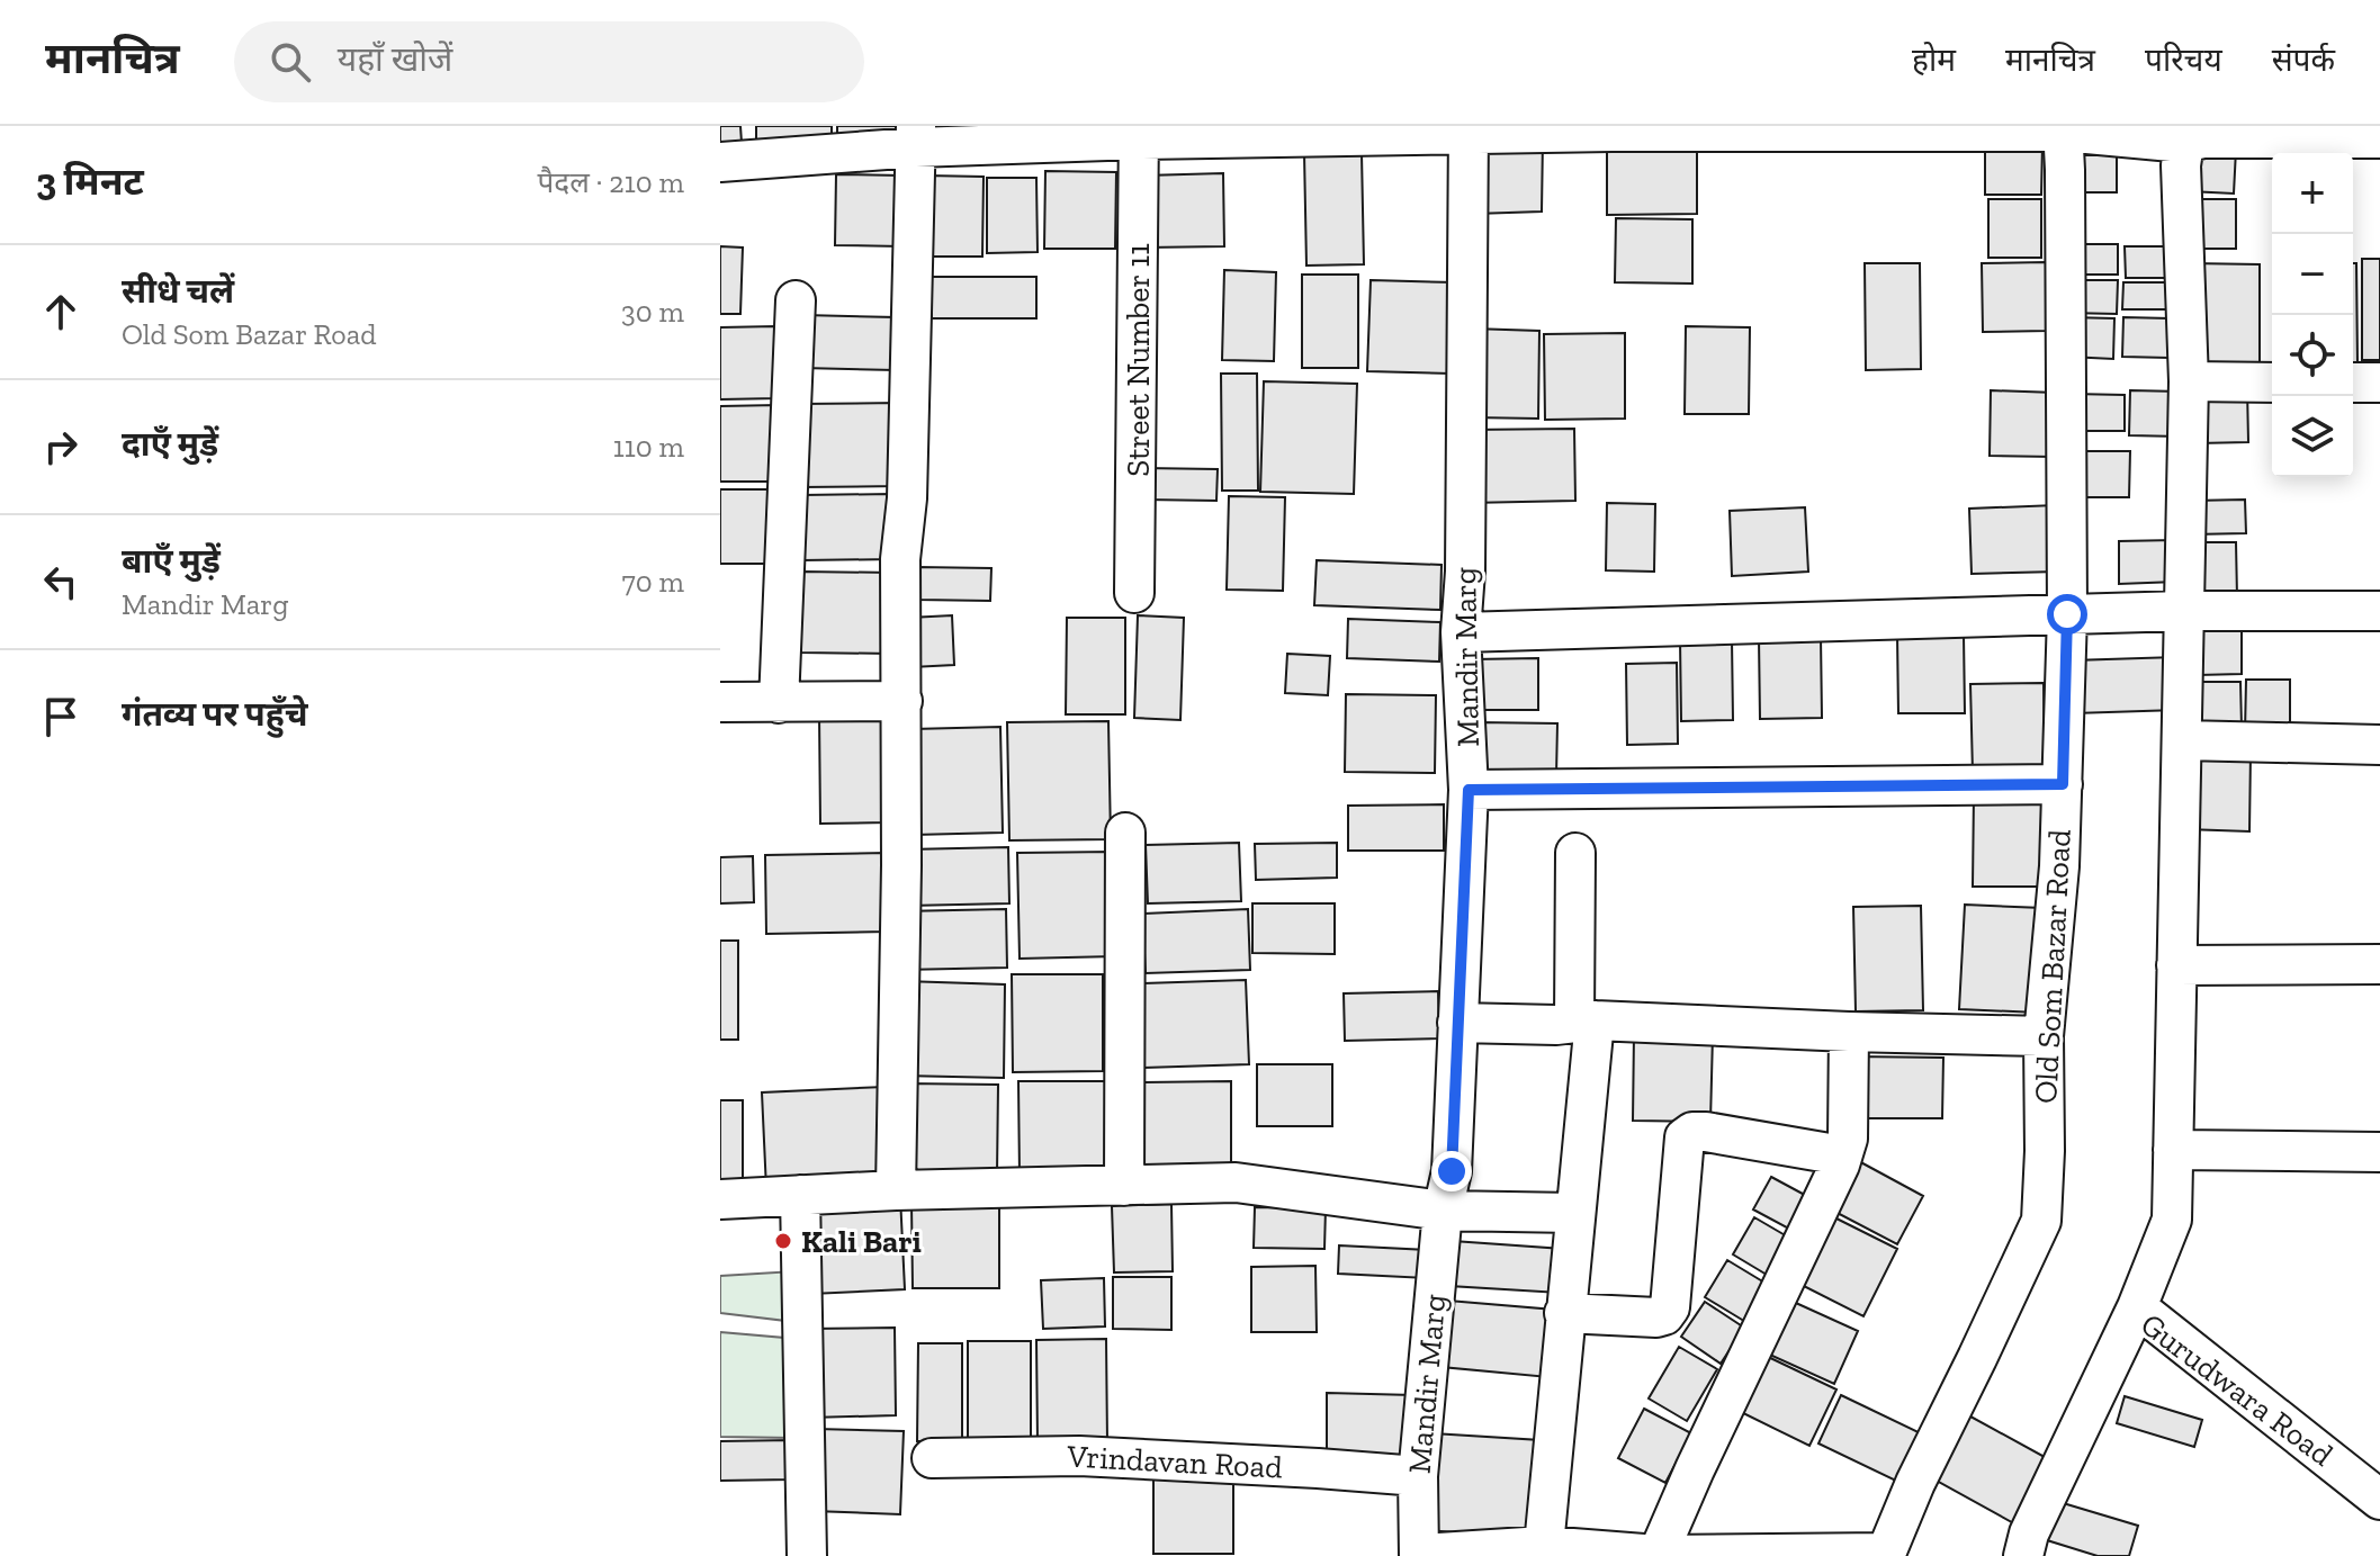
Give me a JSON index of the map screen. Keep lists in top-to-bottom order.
{
  "streets": {
    "street": [
      "Street Number 11",
      "Mandir Marg",
      "Old Som Bazar Road",
      "Gurudwara Road",
      "Vrindavan Road"
    ]
  },
  "crossings": [
    ["Mandir Marg", "Vrindavan Road"]
  ],
  "places": ["Kali Bari"],
  "page": {
    "header": "मानचित्र",
    "search": "यहाँ खोजें",
    "nav": [
      "होम",
      "मानचित्र",
      "परिचय",
      "संपर्क"
    ],
    "heading": ["3 मिनट", "पैदल · 210 m"],
    "map_buttons": ["+", "−"],
    "list": [
      ["सीधे चलें", "Old Som Bazar Road", "30 m"],
      ["दाएँ मुड़ें", "110 m"],
      ["बाएँ मुड़ें", "Mandir Marg", "70 m"],
      "गंतव्य पर पहुँचे"
    ]
  }
}
